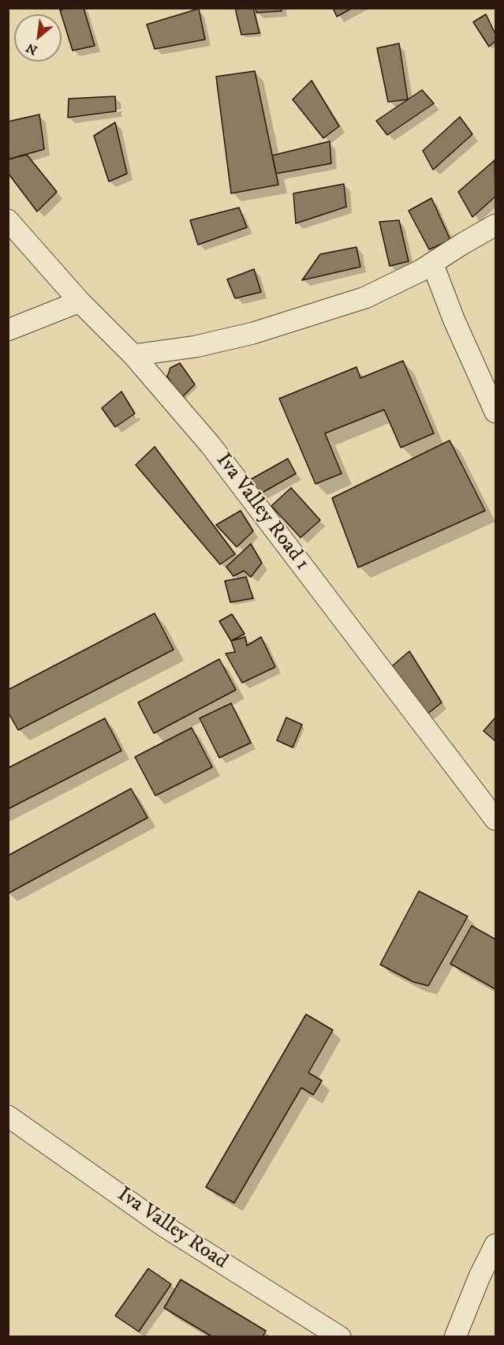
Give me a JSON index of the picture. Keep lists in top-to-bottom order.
{
  "streets": {
    "street": ["Iva Valley Road 1", "Iva Valley Road"]
  },
  "north": "bottom left"
}
